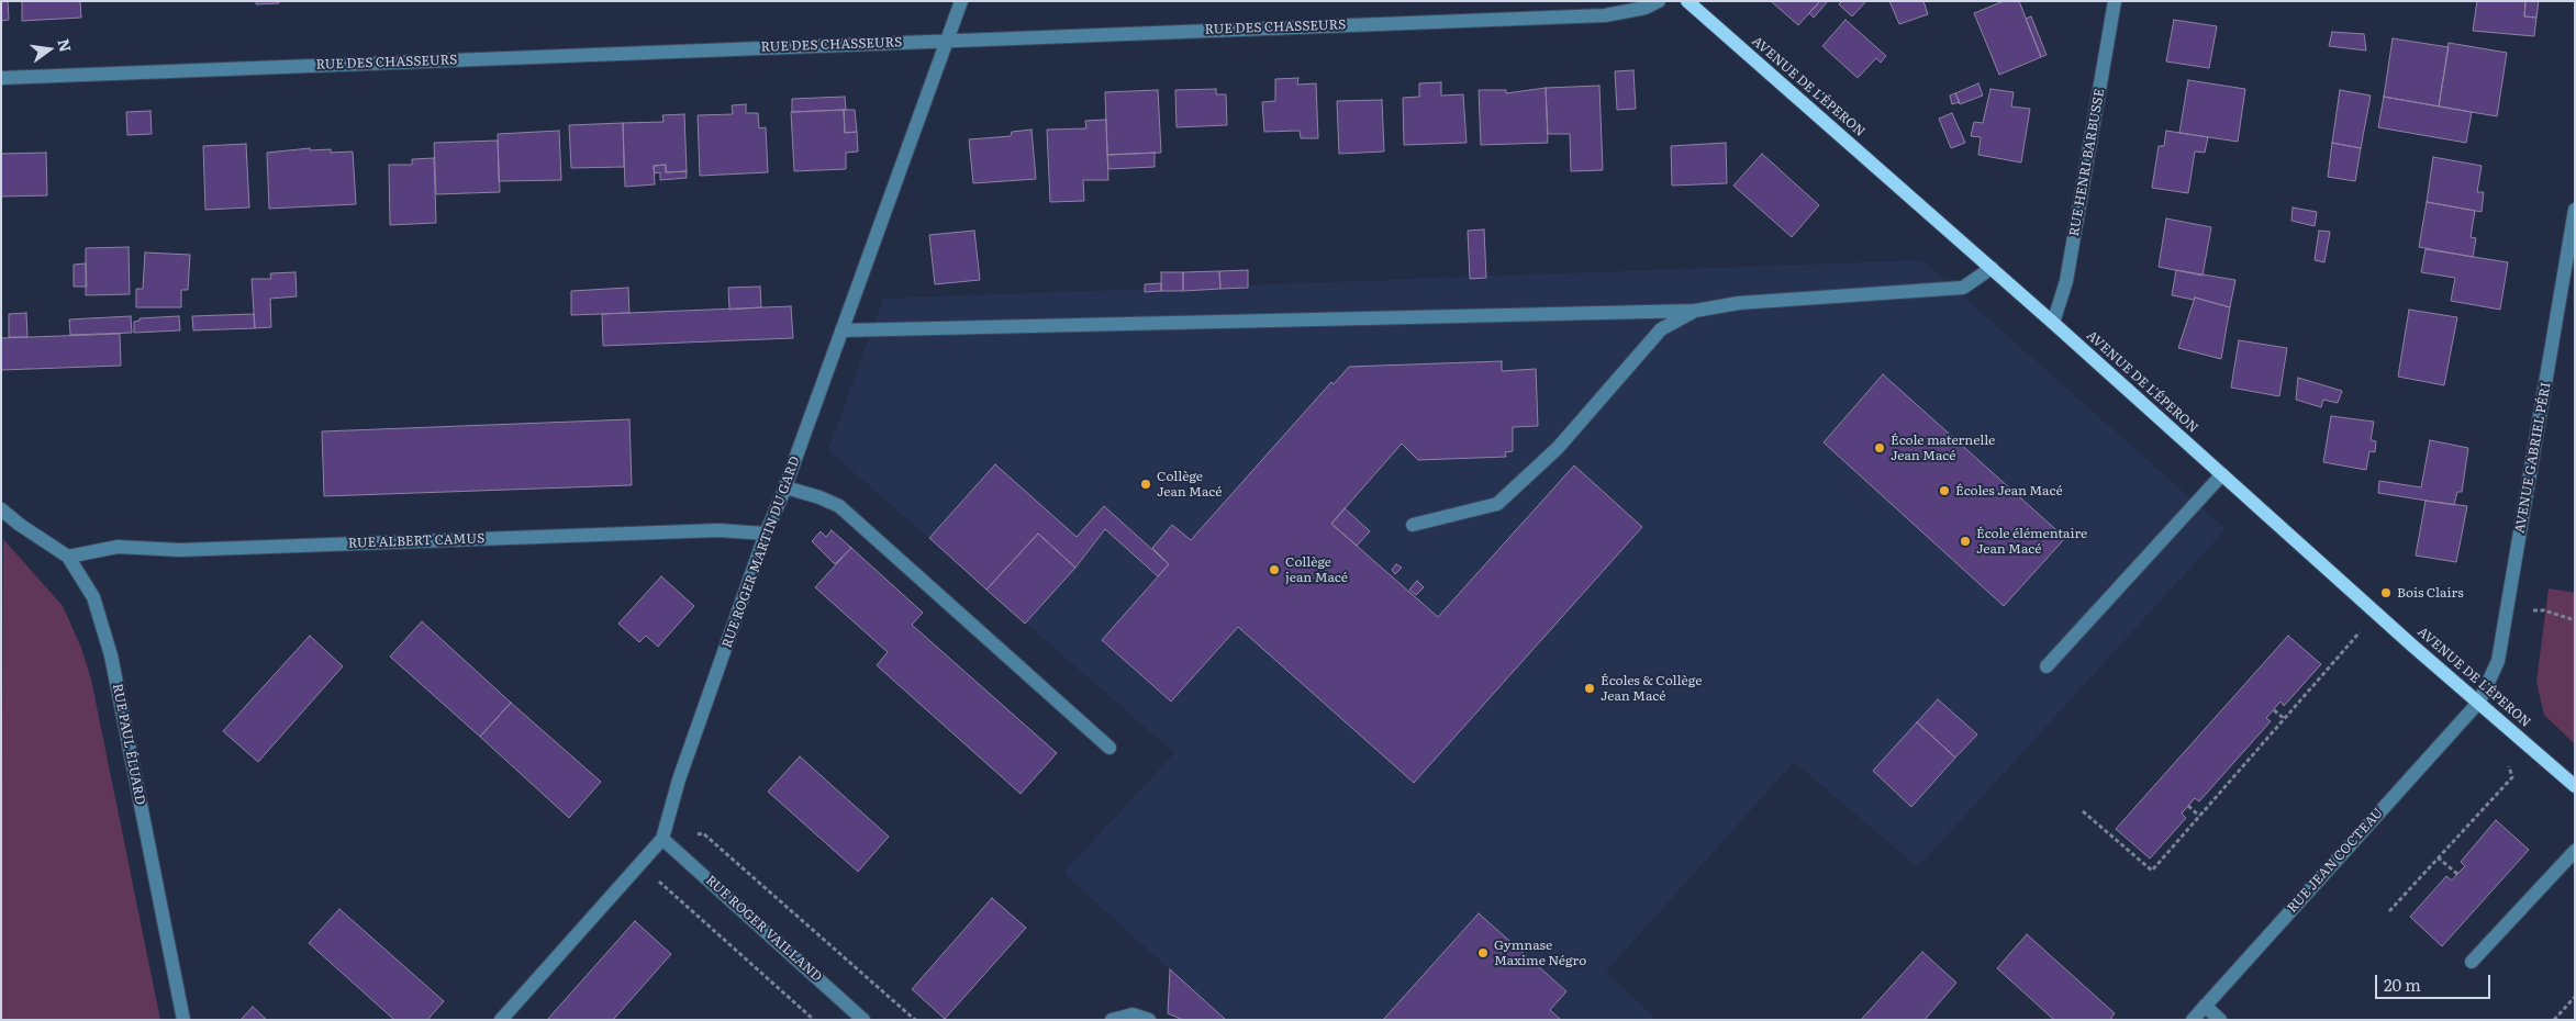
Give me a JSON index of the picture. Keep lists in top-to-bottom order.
{
  "streets": {
    "main road": ["AVENUE DE L'ÉPERON"],
    "street": [
      "RUE DES CHASSEURS",
      "RUE HENRI BARBUSSE",
      "AVENUE GABRIEL PÉRI",
      "RUE ALBERT CAMUS",
      "RUE ROGER MARTIN DU GARD",
      "RUE PAUL ÉLUARD",
      "RUE JEAN COCTEAU",
      "RUE ROGER VAILLAND"
    ]
  },
  "crossings": [
    ["RUE DES CHASSEURS", "RUE ROGER MARTIN DU GARD"],
    ["AVENUE DE L'ÉPERON", "RUE HENRI BARBUSSE"],
    ["AVENUE DE L'ÉPERON", "AVENUE GABRIEL PÉRI"],
    ["AVENUE DE L'ÉPERON", "RUE JEAN COCTEAU"],
    ["AVENUE GABRIEL PÉRI", "RUE JEAN COCTEAU"],
    ["RUE ALBERT CAMUS", "RUE ROGER MARTIN DU GARD"],
    ["RUE ALBERT CAMUS", "RUE PAUL ÉLUARD"],
    ["RUE ROGER MARTIN DU GARD", "RUE ROGER VAILLAND"]
  ],
  "places": [
    "École maternelle Jean Macé",
    "Collège Jean Macé",
    "Écoles Jean Macé",
    "École élémentaire Jean Macé",
    "Collège jean Macé",
    "Bois Clairs",
    "Écoles & Collège Jean Macé",
    "Gymnase Maxime Négro"
  ],
  "scale_bar": "20 m",
  "north": "right"
}
